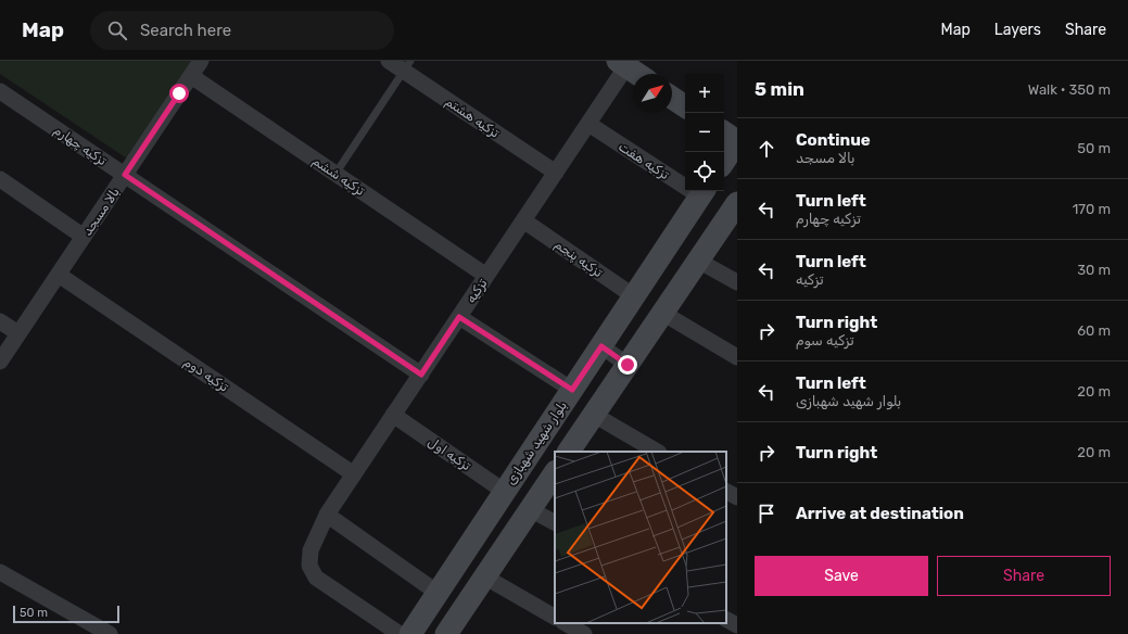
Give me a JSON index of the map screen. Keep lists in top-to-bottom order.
{
  "streets": {
    "street": [
      "تزکیه هشتم",
      "تزکیه چهارم",
      "تزکیه هفت",
      "تزکیه ششم",
      "بالا مسجد",
      "تزکیه پنجم",
      "تزکیه",
      "تزکیه دوم",
      "بلوار شهید شهبازی",
      "تزکیه اول"
    ]
  },
  "crossings": [
    ["تزکیه هشتم", "تزکیه"],
    ["تزکیه چهارم", "بالا مسجد"],
    ["تزکیه چهارم", "تزکیه"],
    ["تزکیه هفت", "تزکیه"],
    ["تزکیه هفت", "بلوار شهید شهبازی"],
    ["تزکیه ششم", "بالا مسجد"],
    ["تزکیه ششم", "تزکیه"],
    ["بالا مسجد", "تزکیه دوم"],
    ["تزکیه پنجم", "تزکیه"],
    ["تزکیه پنجم", "بلوار شهید شهبازی"],
    ["تزکیه", "تزکیه دوم"],
    ["تزکیه", "تزکیه اول"],
    ["بلوار شهید شهبازی", "تزکیه اول"]
  ],
  "scale_bar": "50 m",
  "north": "top right",
  "page": {
    "header": "Map",
    "search": "Search here",
    "nav": ["Map", "Layers", "Share"],
    "heading": ["5 min", "Walk · 350 m"],
    "map_buttons": ["+", "−"],
    "list": [
      ["Continue", "بالا مسجد", "50 m"],
      ["Turn left", "تزکیه چهارم", "170 m"],
      ["Turn left", "تزکیه", "30 m"],
      ["Turn right", "تزکیه سوم", "60 m"],
      ["Turn left", "بلوار شهید شهبازی", "20 m"],
      ["Turn right", "20 m"],
      "Arrive at destination"
    ],
    "buttons": ["Save", "Share"],
    "scale": "50 m"
  }
}
